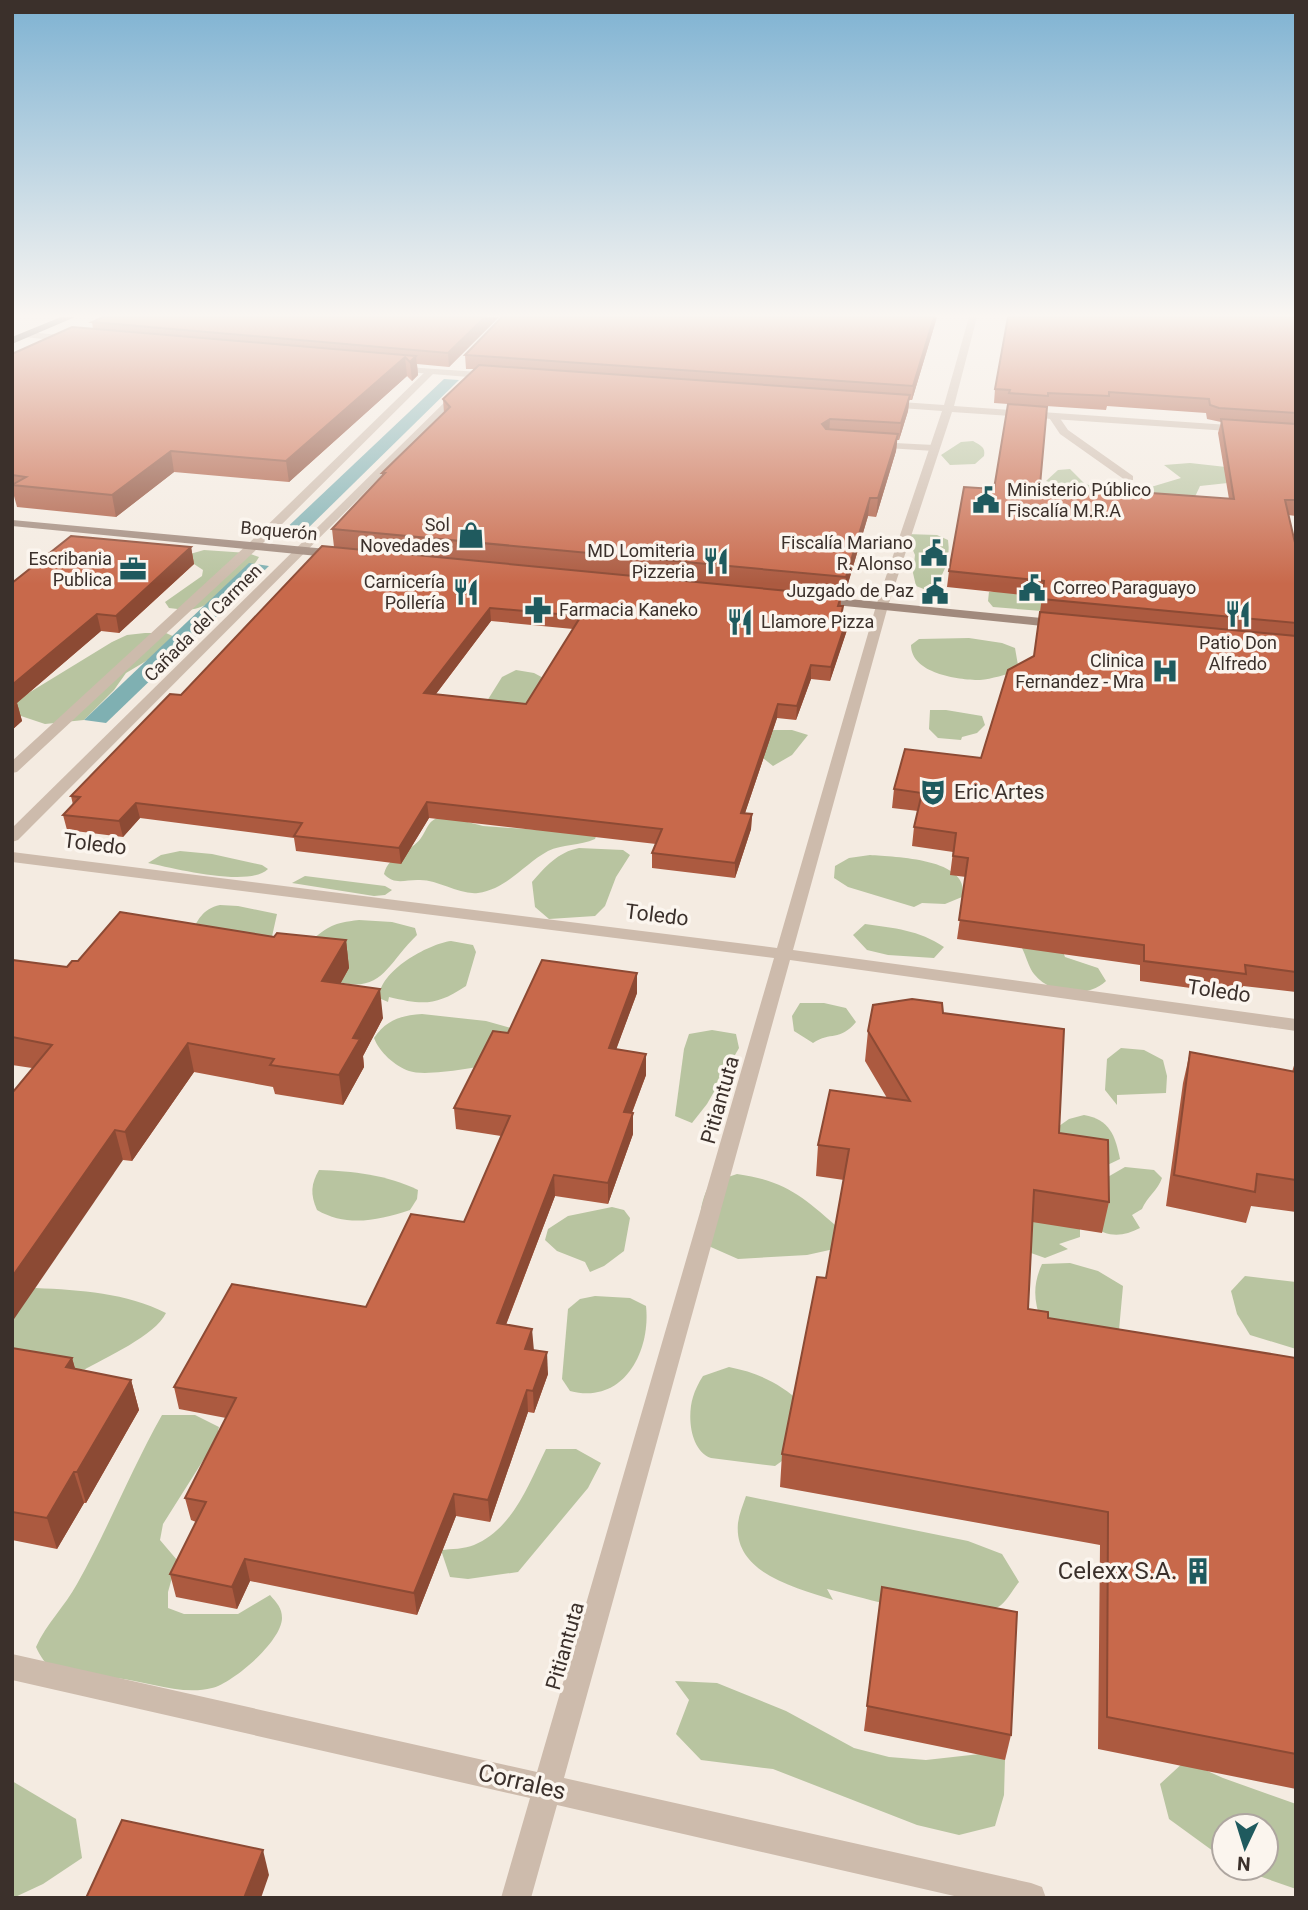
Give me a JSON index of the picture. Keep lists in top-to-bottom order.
{
  "streets": {
    "street": [
      "Boquerón",
      "Cañada del Carmen",
      "Toledo",
      "Pitiantuta",
      "Corrales"
    ]
  },
  "crossings": [
    ["Boquerón", "Cañada del Carmen"],
    ["Toledo", "Pitiantuta"],
    ["Pitiantuta", "Corrales"]
  ],
  "places": {
    "public building": [
      "Ministerio Público Fiscalía M.R.A",
      "Fiscalía Mariano R. Alonso",
      "Correo Paraguayo",
      "Juzgado de Paz"
    ],
    "shop": ["Sol Novedades"],
    "restaurant": [
      "MD Lomiteria Pizzeria",
      "Carnicería Pollería",
      "Patio Don Alfredo",
      "Llamore Pizza"
    ],
    "office": ["Escribania Publica"],
    "pharmacy": ["Farmacia Kaneko"],
    "hospital": ["Clinica Fernandez - Mra"],
    "theatre": ["Eric Artes"],
    "building": ["Celexx S.A."]
  },
  "north": "bottom"
}
